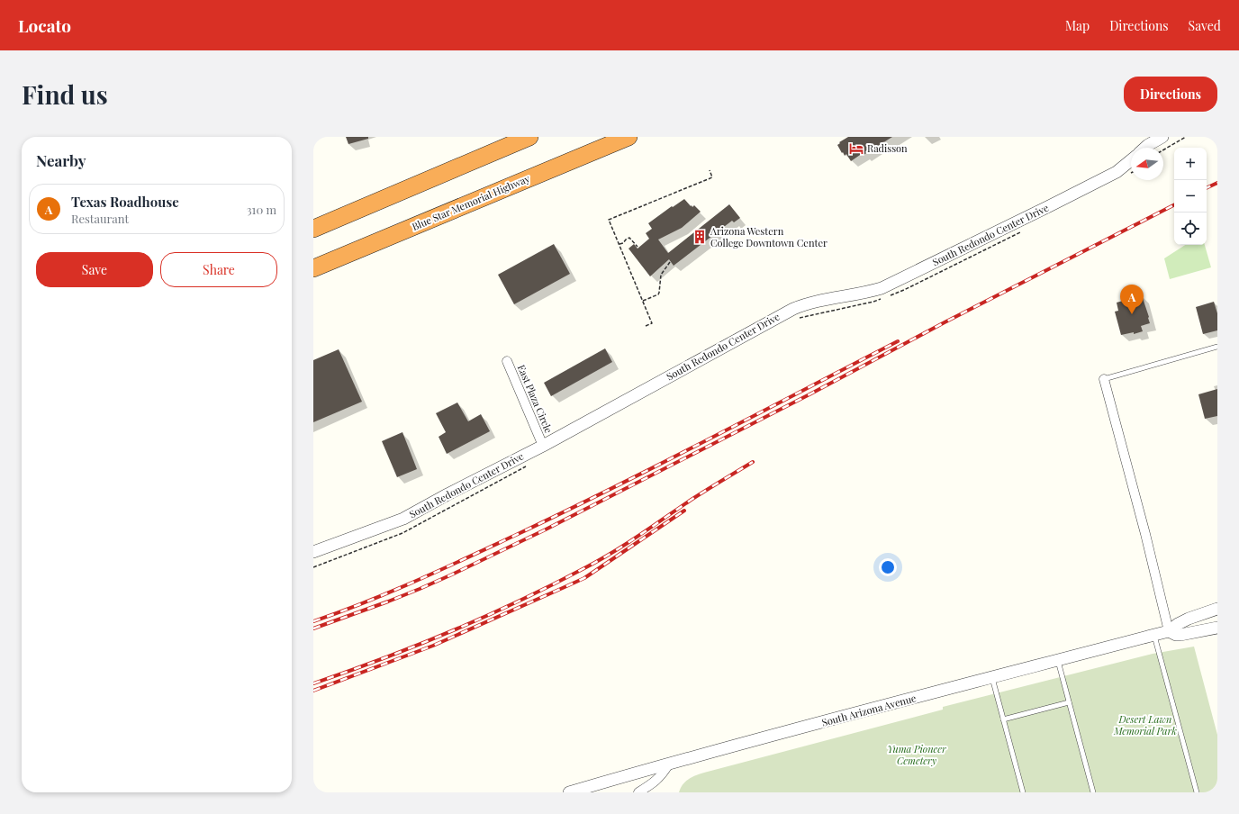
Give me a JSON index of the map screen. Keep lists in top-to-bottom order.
{
  "streets": {
    "highway": ["Blue Star Memorial Highway"],
    "street": ["South Redondo Center Drive", "East Plaza Circle", "South Arizona Avenue"]
  },
  "crossings": [
    ["South Redondo Center Drive", "East Plaza Circle"]
  ],
  "parks": ["Desert Lawn Memorial Park", "Yuma Pioneer Cemetery"],
  "places": {
    "hotel": ["Radisson"],
    "building": ["Arizona Western College Downtown Center"]
  },
  "north": "left",
  "page": {
    "header": "Locato",
    "nav": ["Map", "Directions", "Saved"],
    "buttons": [
      "Directions",
      ["Save", "Share"]
    ],
    "title": "Find us",
    "heading": "Nearby",
    "map_buttons": ["+", "−"],
    "list": [
      {
        "mark": "A",
        "name": "Texas Roadhouse",
        "note": "Restaurant",
        "value": "310 m"
      }
    ],
    "pins": "A"
  }
}
